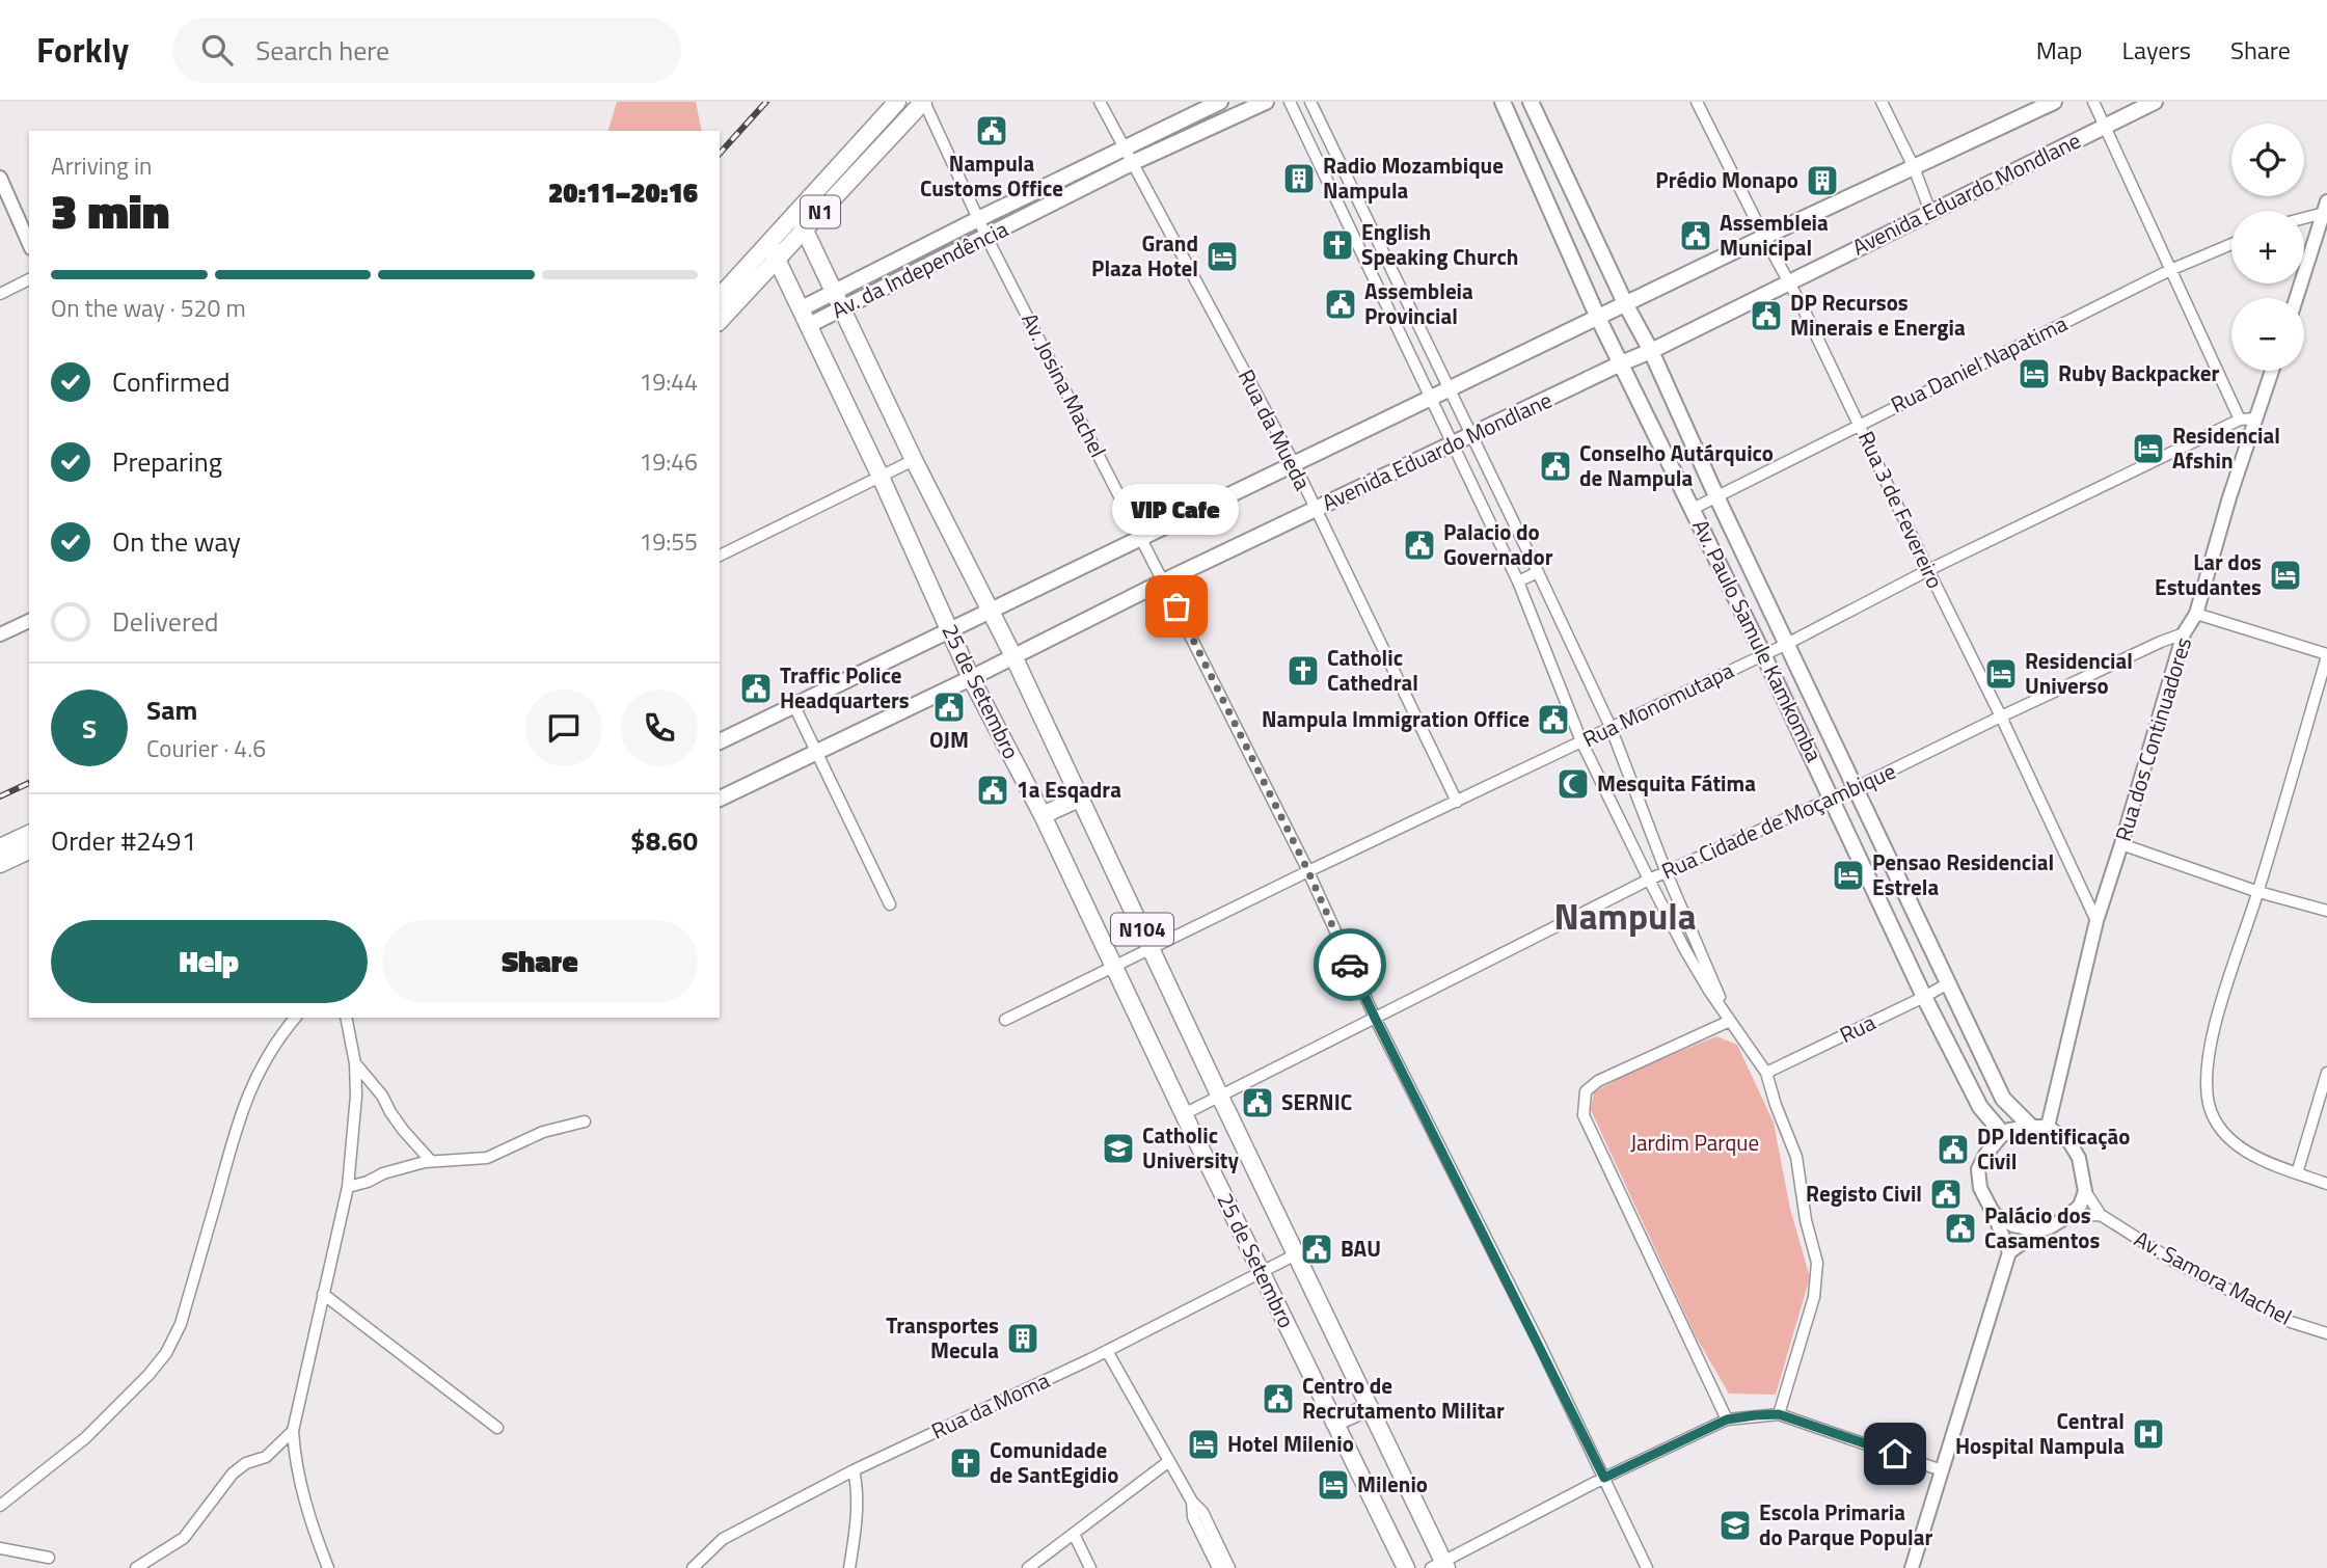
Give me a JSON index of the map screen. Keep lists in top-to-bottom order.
{
  "streets": {
    "main road": [
      "Avenida Eduardo Mondlane",
      "N1",
      "Av. da Independência",
      "Av. Paulo Samule Kamkomba",
      "25 de Setembro",
      "N104"
    ],
    "street": [
      "Rua Daniel Napatima",
      "Av. Josina Machel",
      "Rua da Mueda",
      "Rua 3 de Fevereiro",
      "Rua Monomutapa",
      "Rua dos Continuadores",
      "Rua Cidade de Moçambique",
      "Rua",
      "Av. Samora Machel",
      "Rua da Moma"
    ]
  },
  "crossings": [
    ["Avenida Eduardo Mondlane", "Av. Josina Machel"],
    ["Avenida Eduardo Mondlane", "Rua da Mueda"],
    ["Avenida Eduardo Mondlane", "Rua 3 de Fevereiro"],
    ["Avenida Eduardo Mondlane", "Av. Paulo Samule Kamkomba"],
    ["Avenida Eduardo Mondlane", "25 de Setembro"],
    ["N1", "Av. Josina Machel"],
    ["N1", "25 de Setembro"],
    ["N1", "N104"],
    ["Av. da Independência", "Av. Josina Machel"],
    ["Av. da Independência", "Rua da Mueda"],
    ["Av. da Independência", "25 de Setembro"],
    ["Av. da Independência", "N104"],
    ["Rua Daniel Napatima", "Rua 3 de Fevereiro"],
    ["Rua Daniel Napatima", "Av. Paulo Samule Kamkomba"],
    ["Av. Josina Machel", "Rua Monomutapa"],
    ["Av. Josina Machel", "Rua Cidade de Moçambique"],
    ["Rua da Mueda", "Rua Monomutapa"],
    ["Rua 3 de Fevereiro", "Rua Monomutapa"],
    ["Rua 3 de Fevereiro", "Rua dos Continuadores"],
    ["Rua 3 de Fevereiro", "Rua Cidade de Moçambique"],
    ["Av. Paulo Samule Kamkomba", "Rua Monomutapa"],
    ["Av. Paulo Samule Kamkomba", "Rua dos Continuadores"],
    ["Av. Paulo Samule Kamkomba", "Rua Cidade de Moçambique"],
    ["Av. Paulo Samule Kamkomba", "Rua"],
    ["25 de Setembro", "Rua Monomutapa"],
    ["25 de Setembro", "Rua Cidade de Moçambique"],
    ["25 de Setembro", "N104"],
    ["25 de Setembro", "Rua da Moma"],
    ["Rua dos Continuadores", "Rua Cidade de Moçambique"]
  ],
  "districts": ["Nampula"],
  "parks": ["Jardim Parque"],
  "places": {
    "public building": [
      "Nampula Customs Office",
      "Assembleia Municipal",
      "Assembleia Provincial",
      "DP Recursos Minerais e Energia",
      "Conselho Autárquico de Nampula",
      "Palacio do Governador",
      "Traffic Police Headquarters",
      "OJM",
      "Nampula Immigration Office",
      "1a Esqadra",
      "SERNIC",
      "DP Identificação Civil",
      "Registo Civil",
      "Palácio dos Casamentos",
      "BAU",
      "Centro de Recrutamento Militar"
    ],
    "building": ["Radio Mozambique Nampula", "Prédio Monapo", "Transportes Mecula"],
    "church": ["English Speaking Church", "Catholic Cathedral", "Comunidade de SantEgidio"],
    "hotel": [
      "Grand Plaza Hotel",
      "Ruby Backpacker",
      "Residencial Afshin",
      "Lar dos Estudantes",
      "Residencial Universo",
      "Pensao Residencial Estrela",
      "Hotel Milenio",
      "Milenio"
    ],
    "other": ["VIP Cafe"],
    "mosque": ["Mesquita Fátima"],
    "school or university": ["Catholic University", "Escola Primaria do Parque Popular"],
    "hospital": ["Central Hospital Nampula"]
  },
  "page": {
    "header": "Forkly",
    "search": "Search here",
    "nav": ["Map", "Layers", "Share"],
    "map_buttons": ["+", "−"],
    "heading": ["3 min", "Arriving in", "20:11–20:16"],
    "panel": [
      "Sam",
      "Courier · 4.6",
      "Order #2491",
      "$8.60"
    ],
    "bar": "On the way · 520 m",
    "list": [
      ["Confirmed", "19:44"],
      ["Preparing", "19:46"],
      ["On the way", "19:55"],
      "Delivered"
    ],
    "bubble": "VIP Cafe",
    "round": "S",
    "buttons": ["Help", "Share"]
  }
}
